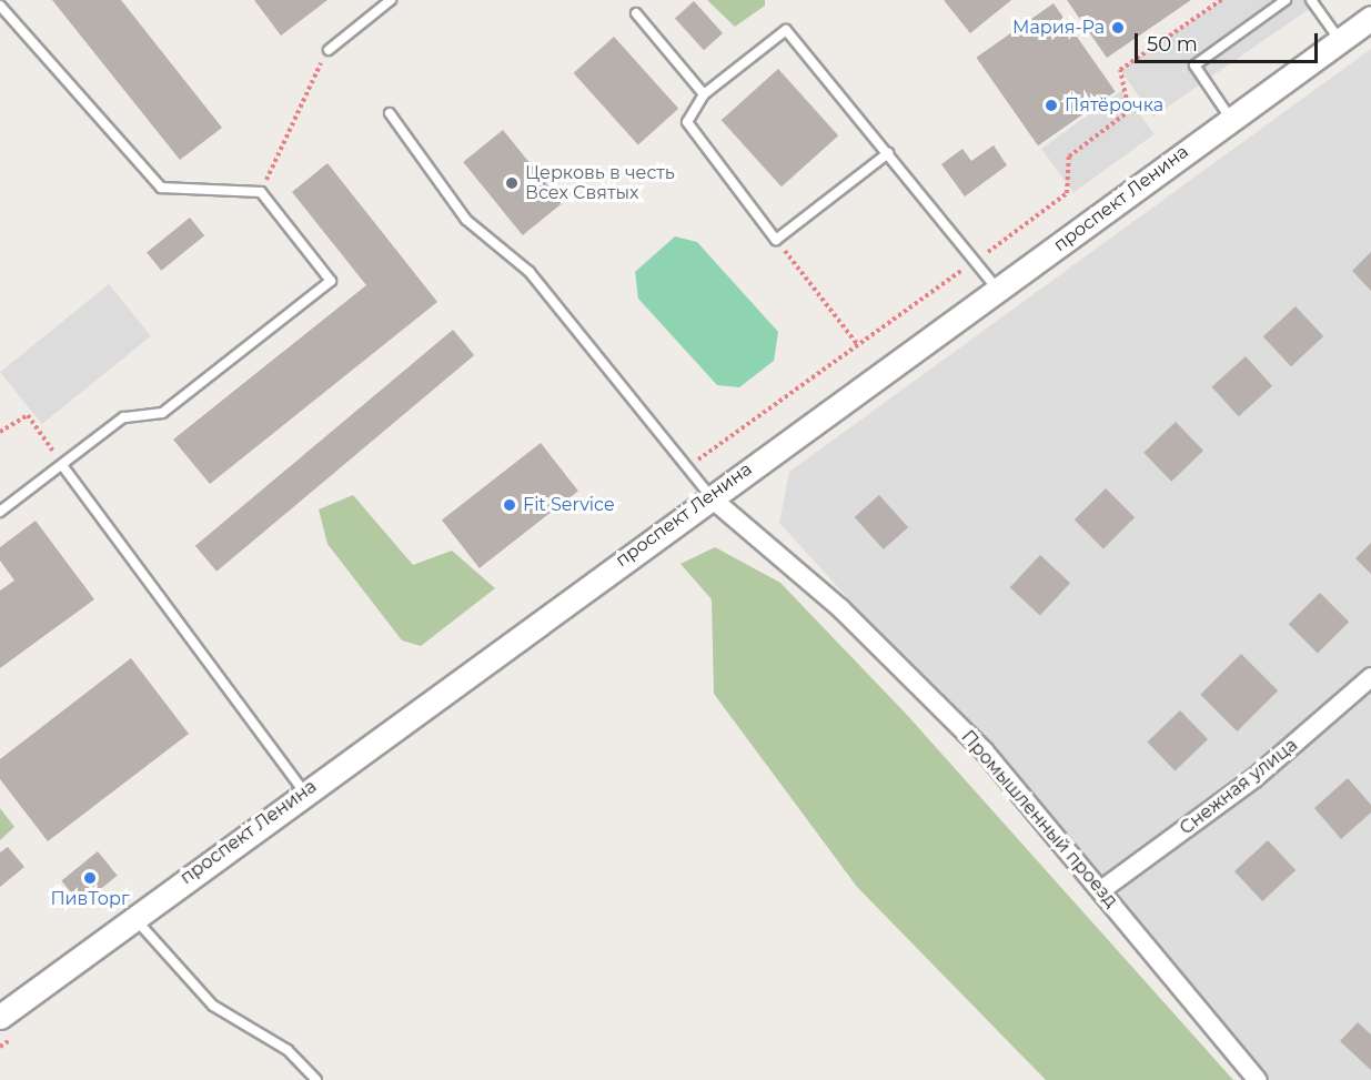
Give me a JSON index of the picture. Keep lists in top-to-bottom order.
{
  "streets": {
    "street": ["проспект Ленина", "Снежная улица", "Промышленный проезд"]
  },
  "crossings": [
    ["проспект Ленина", "Промышленный проезд"],
    ["Снежная улица", "Промышленный проезд"]
  ],
  "places": [
    "Мария-Ра",
    "Пятёрочка",
    "Церковь в честь Всех Святых",
    "Fit Service",
    "ПивТорг"
  ],
  "scale_bar": "50 m"
}
